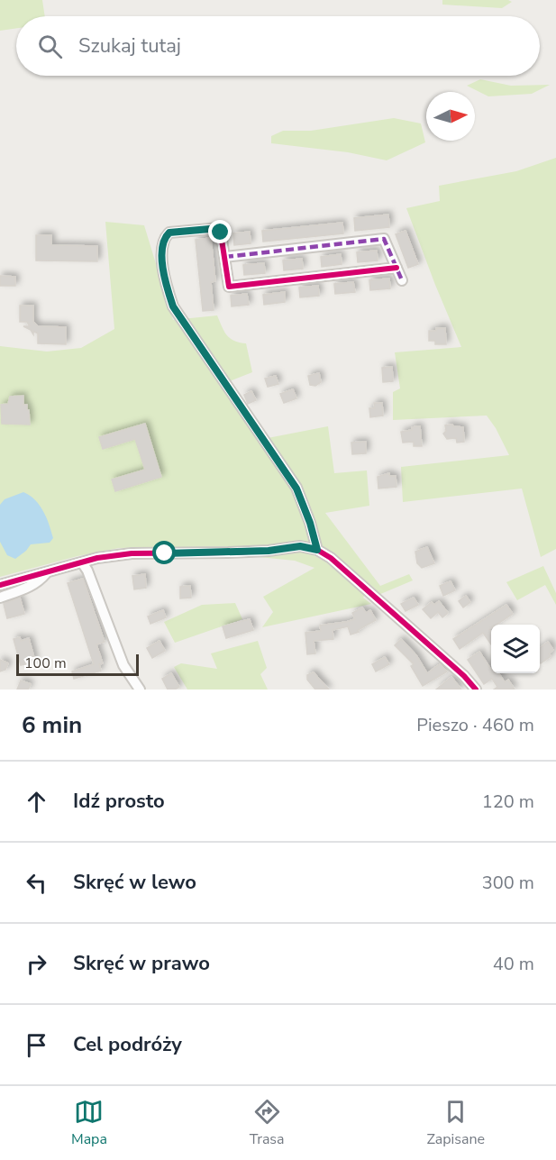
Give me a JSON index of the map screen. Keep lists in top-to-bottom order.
{
  "scale_bar": "100 m",
  "north": "right",
  "page": {
    "search": "Szukaj tutaj",
    "scale": "100 m",
    "heading": ["6 min", "Pieszo · 460 m"],
    "list": [
      ["Idź prosto", "120 m"],
      ["Skręć w lewo", "300 m"],
      ["Skręć w prawo", "40 m"],
      "Cel podróży"
    ],
    "nav": ["Mapa", "Trasa", "Zapisane"]
  }
}
